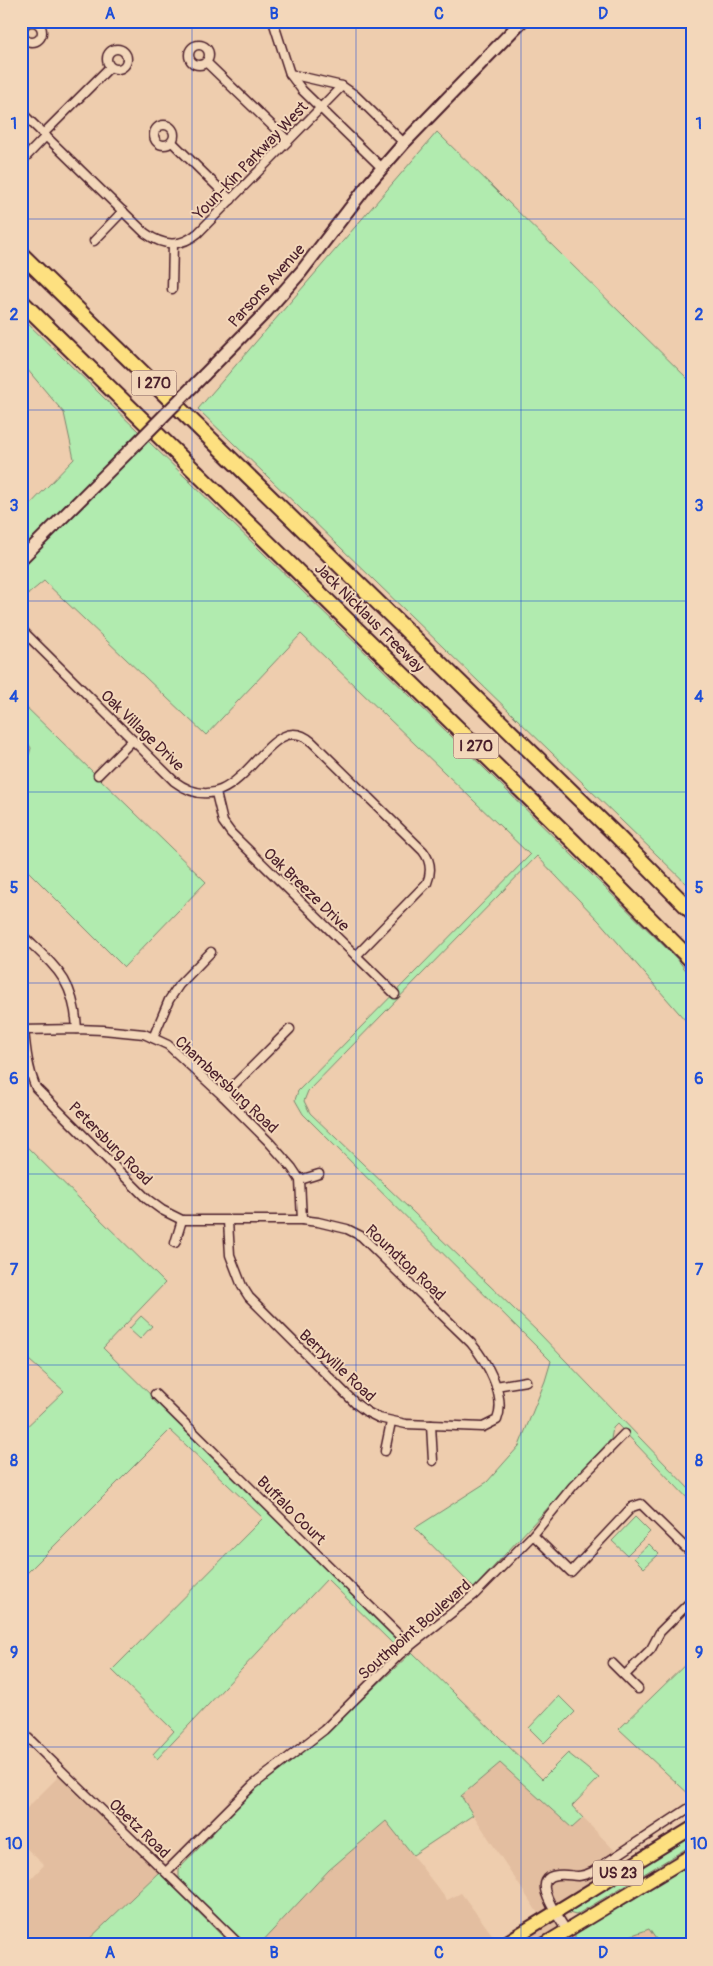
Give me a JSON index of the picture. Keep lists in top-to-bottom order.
{
  "streets": {
    "highway": ["I 270", "Jack Nicklaus Freeway"],
    "main road": ["US 23"],
    "street": [
      "Youn-Kin Parkway West",
      "Parsons Avenue",
      "Oak Village Drive",
      "Oak Breeze Drive",
      "Chambersburg Road",
      "Petersburg Road",
      "Roundtop Road",
      "Berryville Road",
      "Buffalo Court",
      "Southpoint Boulevard",
      "Obetz Road"
    ]
  },
  "crossings": [
    ["Oak Village Drive", "Oak Breeze Drive"],
    ["Chambersburg Road", "Petersburg Road"],
    ["Petersburg Road", "Roundtop Road"],
    ["Petersburg Road", "Berryville Road"],
    ["Roundtop Road", "Berryville Road"],
    ["Buffalo Court", "Southpoint Boulevard"],
    ["Southpoint Boulevard", "Obetz Road"]
  ],
  "grid": {
    "columns": [
      "A",
      "B",
      "C",
      "D"
    ],
    "rows": [
      "1",
      "2",
      "3",
      "4",
      "5",
      "6",
      "7",
      "8",
      "9",
      "10"
    ]
  }
}
